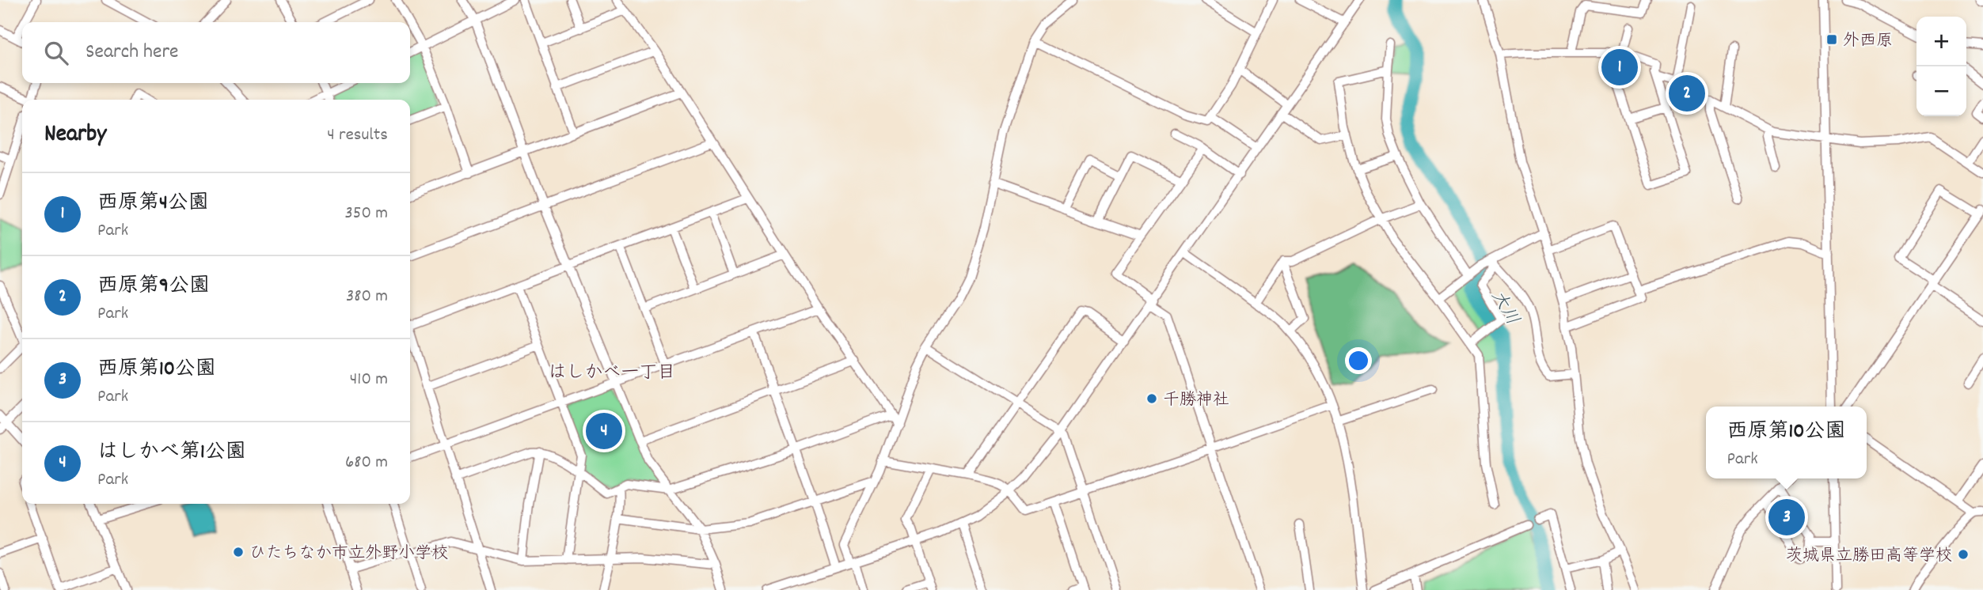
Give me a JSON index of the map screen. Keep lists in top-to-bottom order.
{
  "districts": ["はしかべ一丁目"],
  "water": ["大川"],
  "places": {
    "transit": ["外西原"],
    "other": ["千勝神社", "ひたちなか市立外野小学校", "茨城県立勝田高等学校"]
  },
  "page": {
    "map_buttons": ["+", "−"],
    "search": "Search here",
    "pins": [
      "1",
      "2",
      "4",
      "3"
    ],
    "heading": ["Nearby", "4 results"],
    "list": [
      {
        "mark": "1",
        "name": "西原第4公園",
        "note": "Park",
        "value": "350 m"
      },
      {
        "mark": "2",
        "name": "西原第9公園",
        "note": "Park",
        "value": "380 m"
      },
      {
        "mark": "3",
        "name": "西原第10公園",
        "note": "Park",
        "value": "410 m"
      },
      {
        "mark": "4",
        "name": "はしかべ第1公園",
        "note": "Park",
        "value": "680 m"
      }
    ],
    "popup": ["西原第10公園", "Park"]
  }
}
